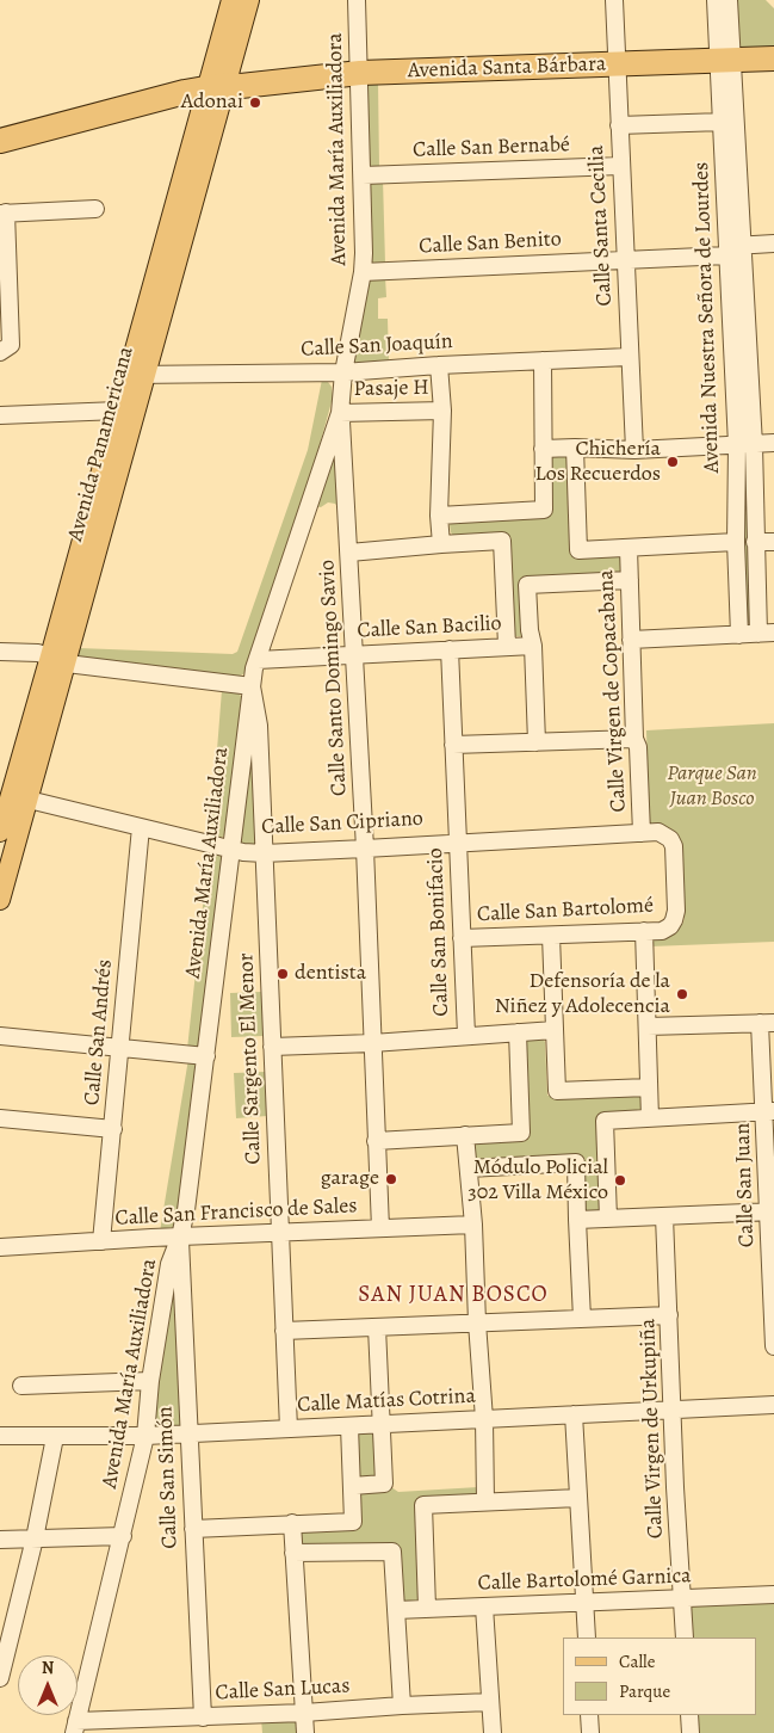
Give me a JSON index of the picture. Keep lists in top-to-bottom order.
{
  "streets": {
    "highway": ["Avenida Santa Bárbara"],
    "main road": ["Avenida Panamericana"],
    "street": [
      "Calle San Bernabé",
      "Avenida María Auxiliadora",
      "Calle Santa Cecilia",
      "Calle San Benito",
      "Avenida Nuestra Señora de Lourdes",
      "Calle San Joaquín",
      "Pasaje H",
      "Calle San Bacilio",
      "Calle Santo Domingo Savio",
      "Calle Virgen de Copacabana",
      "Calle San Cipriano",
      "Calle San Bartolomé",
      "Calle San Bonifacio",
      "Calle San Andrés",
      "Calle Sargento El Menor",
      "Calle San Juan",
      "Calle San Francisco de Sales",
      "Calle Matías Cotrina",
      "Calle Virgen de Urkupiña",
      "Calle San Simón",
      "Calle Bartolomé Garnica",
      "Calle San Lucas"
    ]
  },
  "crossings": [
    ["Avenida Santa Bárbara", "Avenida María Auxiliadora"],
    ["Avenida Santa Bárbara", "Calle Santa Cecilia"],
    ["Avenida Santa Bárbara", "Avenida Nuestra Señora de Lourdes"],
    ["Avenida Santa Bárbara", "Avenida Panamericana"],
    ["Calle San Bernabé", "Avenida María Auxiliadora"],
    ["Calle San Bernabé", "Calle Santa Cecilia"],
    ["Avenida María Auxiliadora", "Calle San Benito"],
    ["Avenida María Auxiliadora", "Calle San Joaquín"],
    ["Avenida María Auxiliadora", "Pasaje H"],
    ["Avenida María Auxiliadora", "Calle San Bacilio"],
    ["Avenida María Auxiliadora", "Calle Santo Domingo Savio"],
    ["Avenida María Auxiliadora", "Calle San Cipriano"],
    ["Avenida María Auxiliadora", "Calle Sargento El Menor"],
    ["Avenida María Auxiliadora", "Calle San Francisco de Sales"],
    ["Avenida María Auxiliadora", "Calle Matías Cotrina"],
    ["Avenida María Auxiliadora", "Calle San Simón"],
    ["Avenida María Auxiliadora", "Calle San Lucas"],
    ["Calle Santa Cecilia", "Calle San Benito"],
    ["Calle Santa Cecilia", "Calle San Joaquín"],
    ["Calle San Benito", "Avenida Nuestra Señora de Lourdes"],
    ["Calle San Joaquín", "Avenida Panamericana"],
    ["Pasaje H", "Calle Santo Domingo Savio"],
    ["Avenida Panamericana", "Calle San Cipriano"],
    ["Calle San Bacilio", "Calle Santo Domingo Savio"],
    ["Calle San Bacilio", "Calle Virgen de Copacabana"],
    ["Calle San Bacilio", "Calle San Bonifacio"],
    ["Calle Santo Domingo Savio", "Calle San Cipriano"],
    ["Calle Santo Domingo Savio", "Calle San Francisco de Sales"],
    ["Calle Virgen de Copacabana", "Calle San Cipriano"],
    ["Calle San Cipriano", "Calle San Bartolomé"],
    ["Calle San Cipriano", "Calle San Bonifacio"],
    ["Calle San Cipriano", "Calle San Andrés"],
    ["Calle San Cipriano", "Calle Sargento El Menor"],
    ["Calle San Bartolomé", "Calle San Bonifacio"],
    ["Calle San Andrés", "Calle San Francisco de Sales"],
    ["Calle Sargento El Menor", "Calle San Francisco de Sales"],
    ["Calle Sargento El Menor", "Calle Matías Cotrina"],
    ["Calle San Francisco de Sales", "Calle San Simón"],
    ["Calle Matías Cotrina", "Calle Virgen de Urkupiña"],
    ["Calle Matías Cotrina", "Calle San Simón"],
    ["Calle Virgen de Urkupiña", "Calle Bartolomé Garnica"],
    ["Calle San Simón", "Calle San Lucas"]
  ],
  "districts": ["SAN JUAN BOSCO"],
  "parks": ["Parque San Juan Bosco"],
  "places": [
    "Adonai",
    "Chichería Los Recuerdos",
    "dentista",
    "Defensoría de la Niñez y Adolecencia",
    "garage",
    "Módulo Policial 302 Villa México"
  ],
  "legend": ["Calle", "Parque"],
  "north": "top"
}
